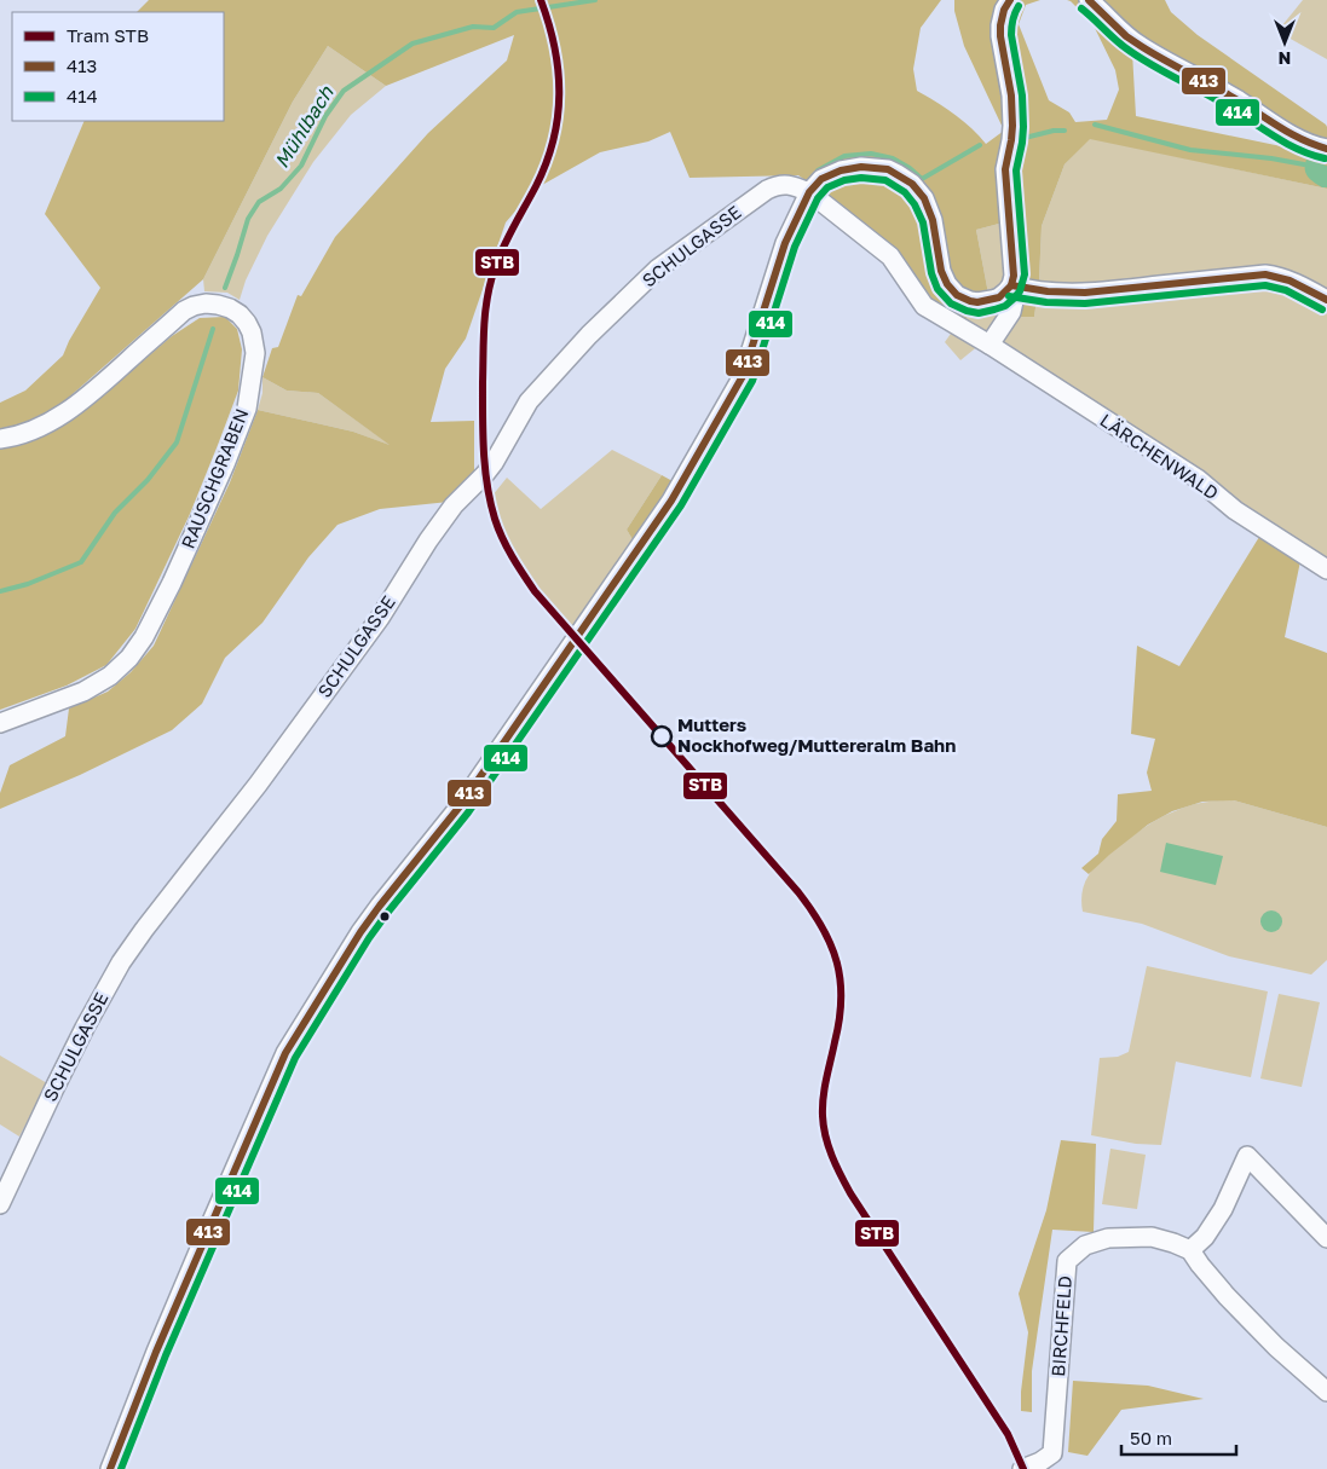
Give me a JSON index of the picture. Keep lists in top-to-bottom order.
{
  "streets": {
    "street": [
      "SCHULGASSE",
      "LÄRCHENWALD",
      "RAUSCHGRABEN",
      "BIRCHFELD"
    ]
  },
  "crossings": [
    ["SCHULGASSE", "LÄRCHENWALD"]
  ],
  "water": ["Mühlbach"],
  "places": ["Mutters Nockhofweg/Muttereralm Bahn"],
  "lines": ["tram line STB", "transit line 413", "transit line 414"],
  "legend": ["Tram STB", "413", "414"],
  "scale_bar": "50 m",
  "north": "bottom"
}
